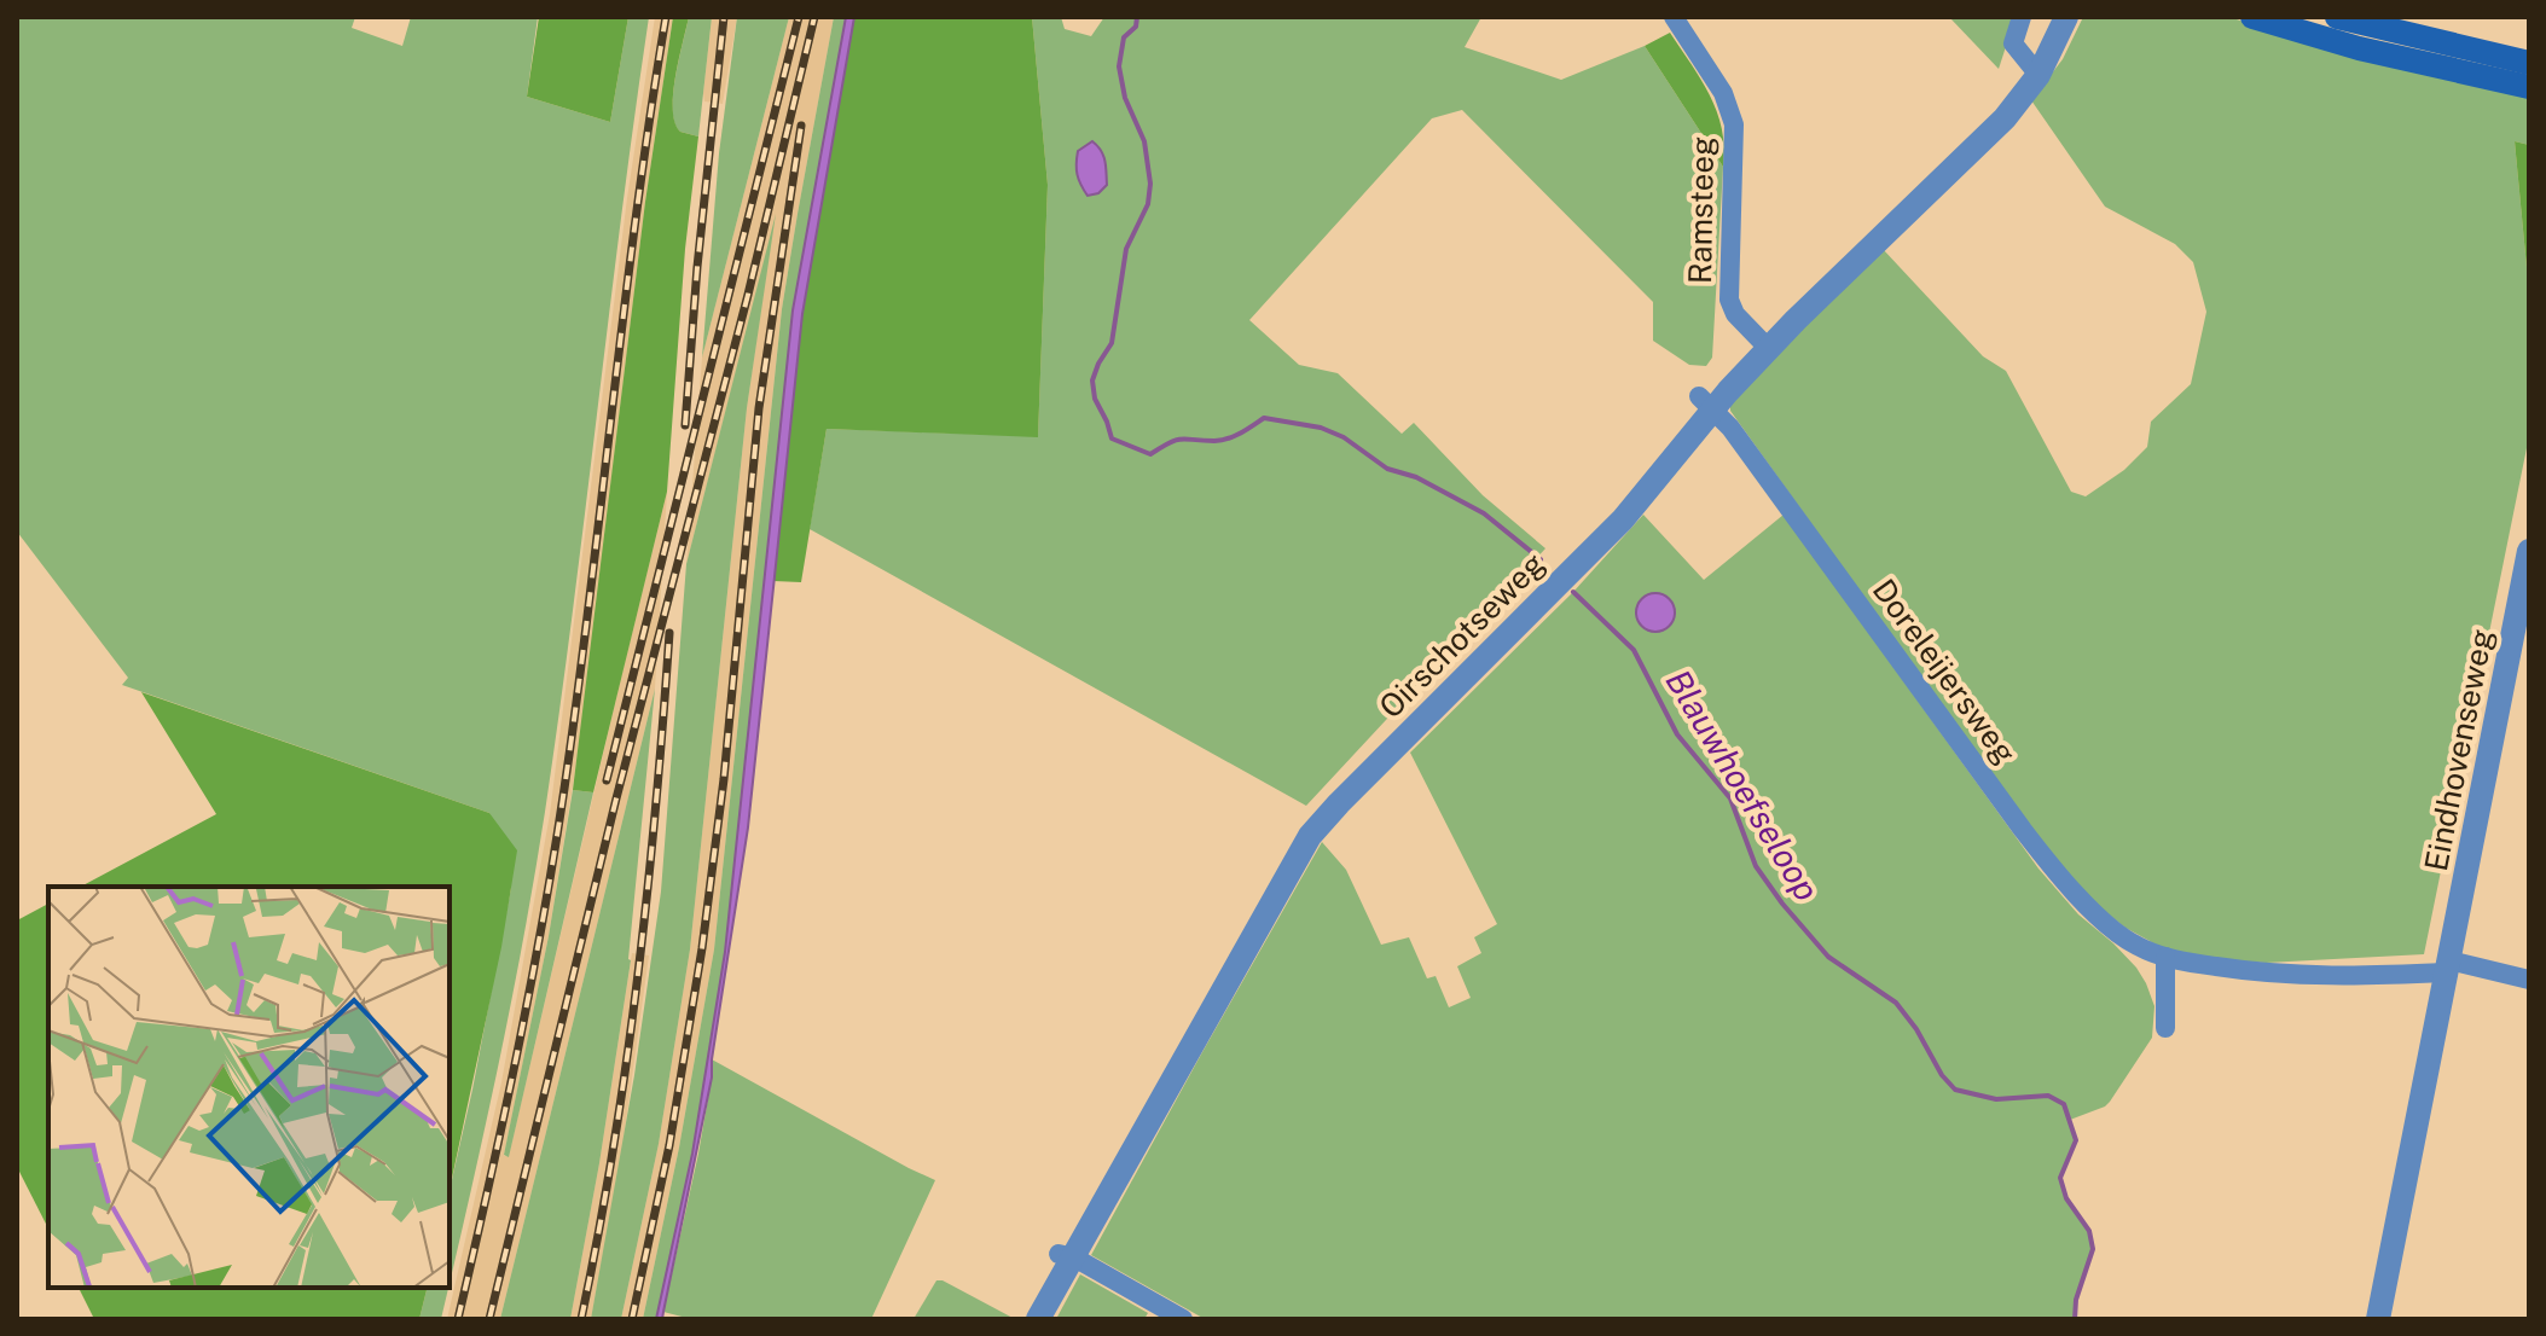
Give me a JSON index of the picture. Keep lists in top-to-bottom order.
{
  "streets": {
    "street": [
      "Ramsteeg",
      "Oirschotseweg",
      "Doreleijersweg",
      "Eindhovenseweg"
    ]
  },
  "crossings": [
    ["Ramsteeg", "Oirschotseweg"],
    ["Oirschotseweg", "Doreleijersweg"],
    ["Doreleijersweg", "Eindhovenseweg"]
  ],
  "water": ["Blauwhoefseloop"]
}
